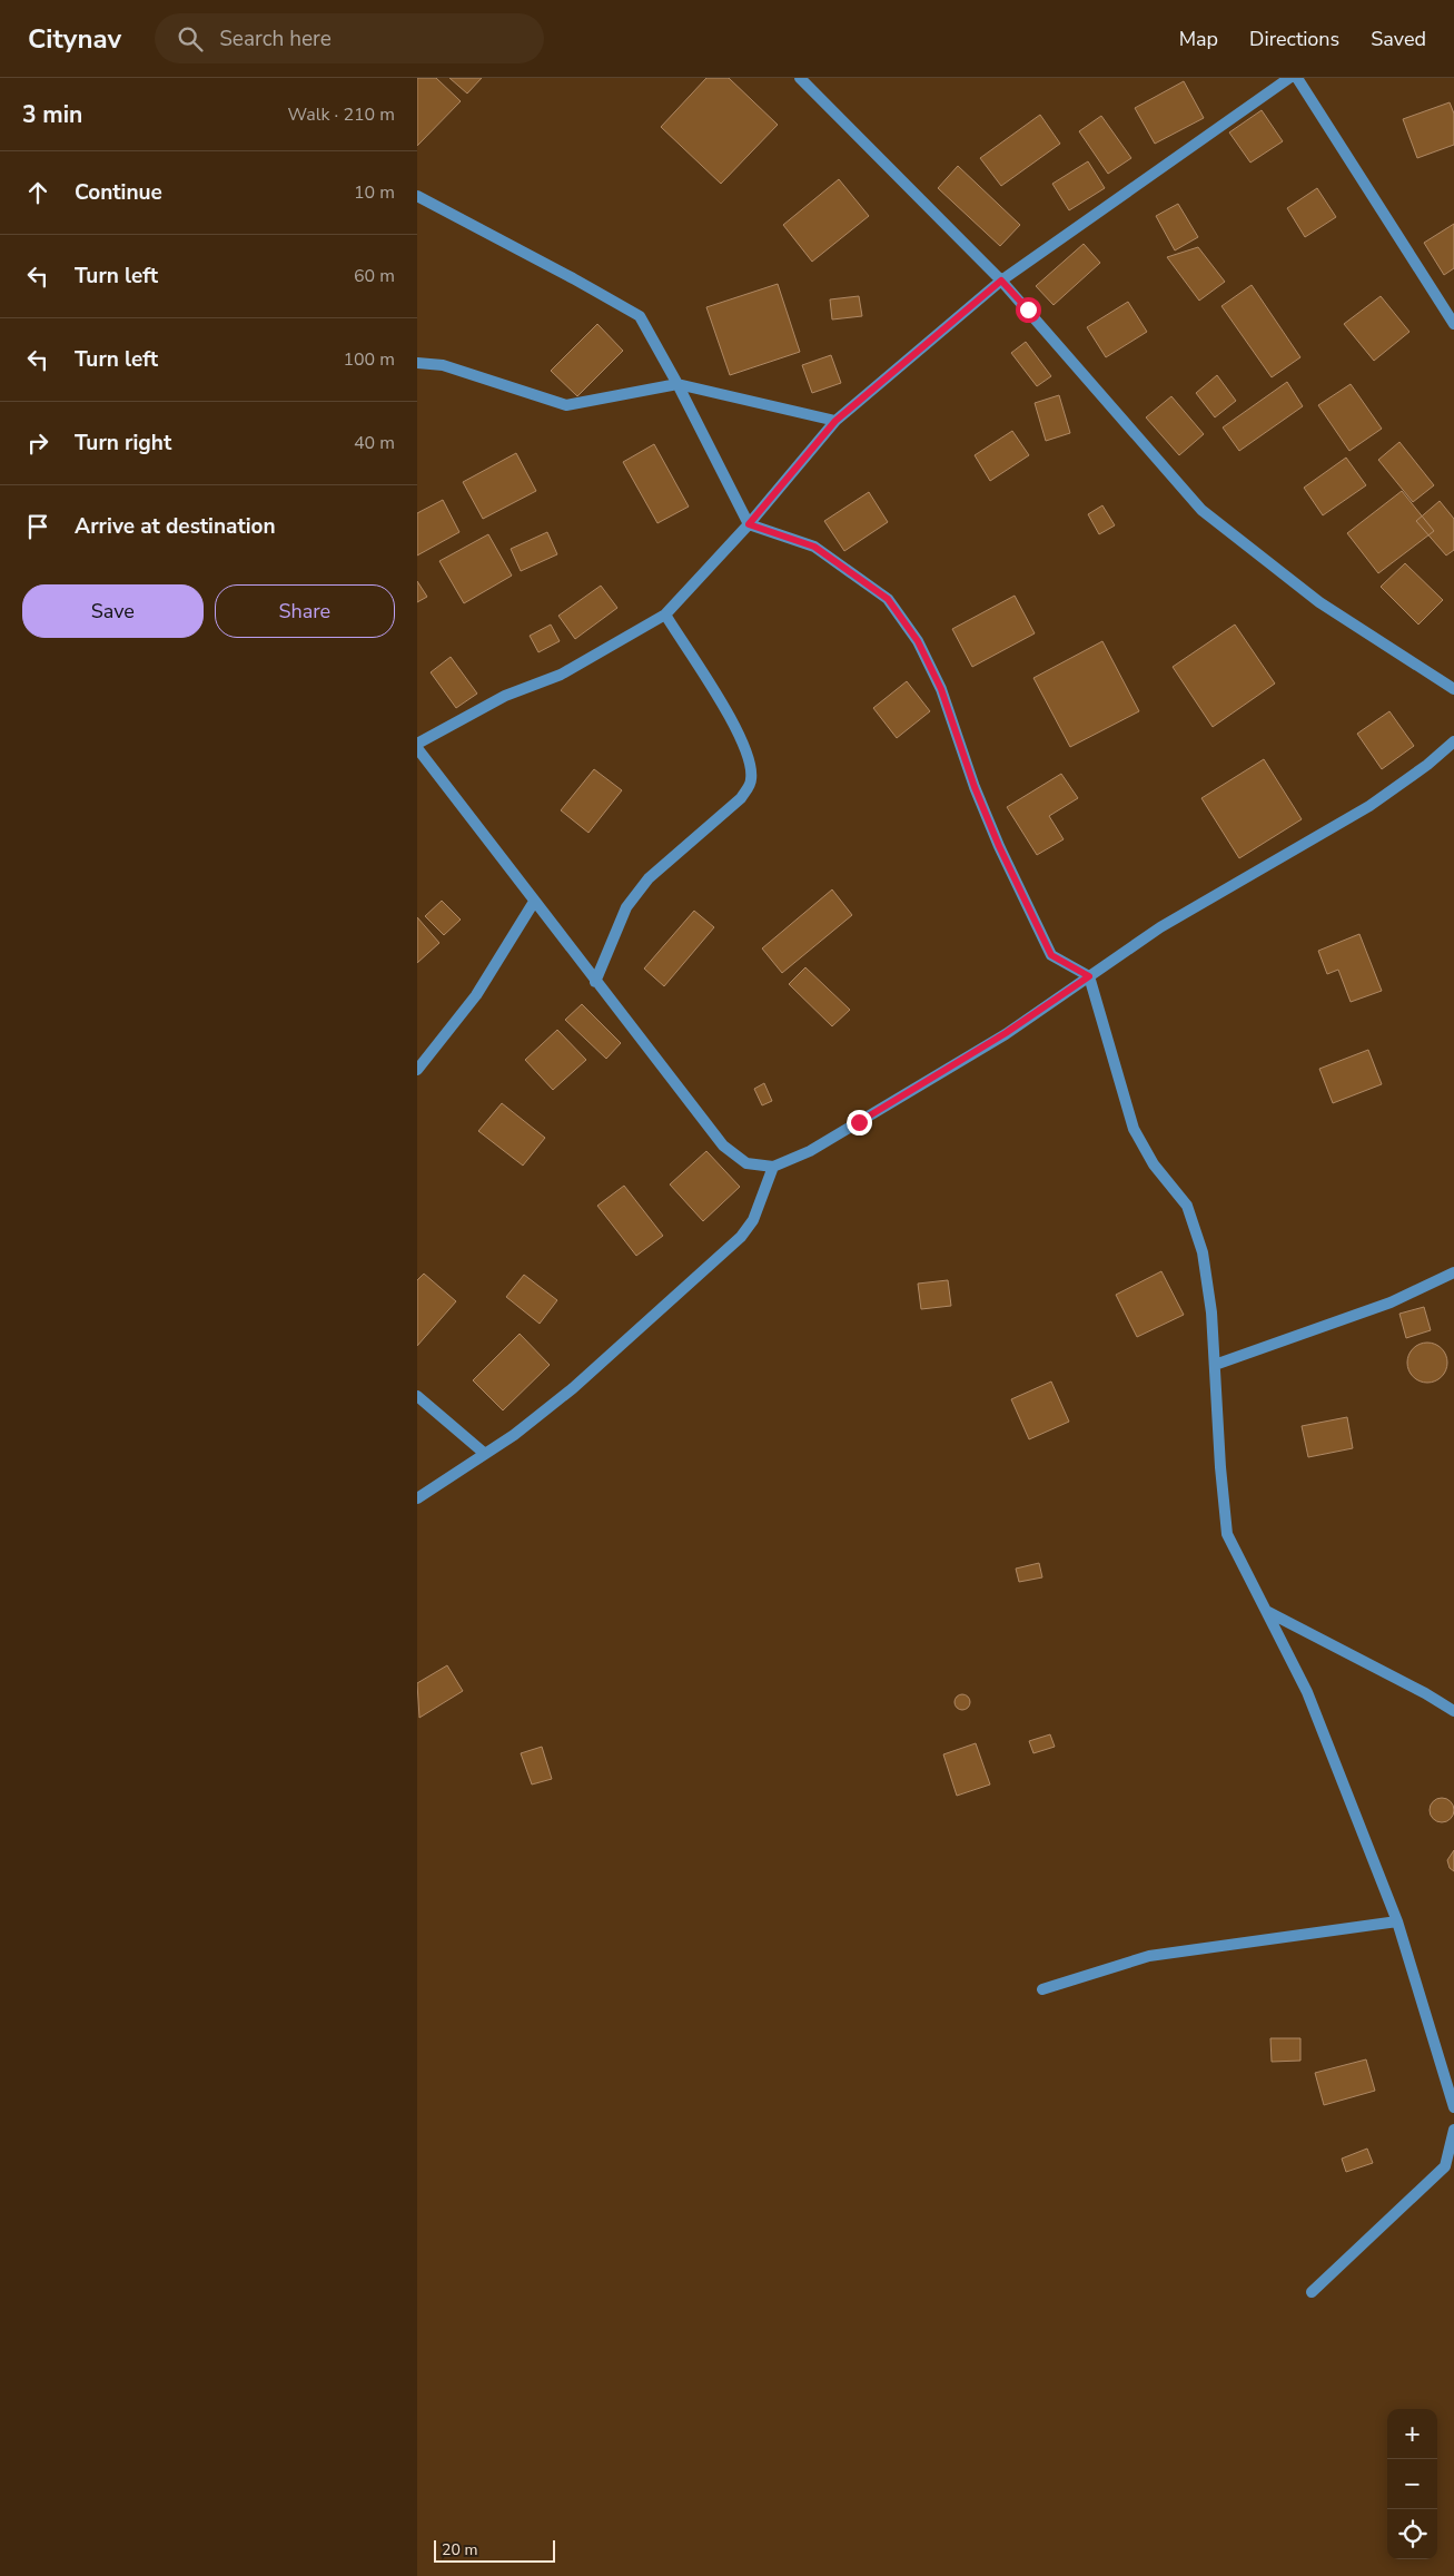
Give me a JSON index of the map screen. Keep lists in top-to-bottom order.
{
  "scale_bar": "20 m",
  "page": {
    "header": "Citynav",
    "search": "Search here",
    "nav": ["Map", "Directions", "Saved"],
    "heading": ["3 min", "Walk · 210 m"],
    "list": [
      ["Continue", "10 m"],
      ["Turn left", "60 m"],
      ["Turn left", "100 m"],
      ["Turn right", "40 m"],
      "Arrive at destination"
    ],
    "buttons": ["Save", "Share"],
    "map_buttons": ["+", "−"],
    "scale": "20 m"
  }
}
